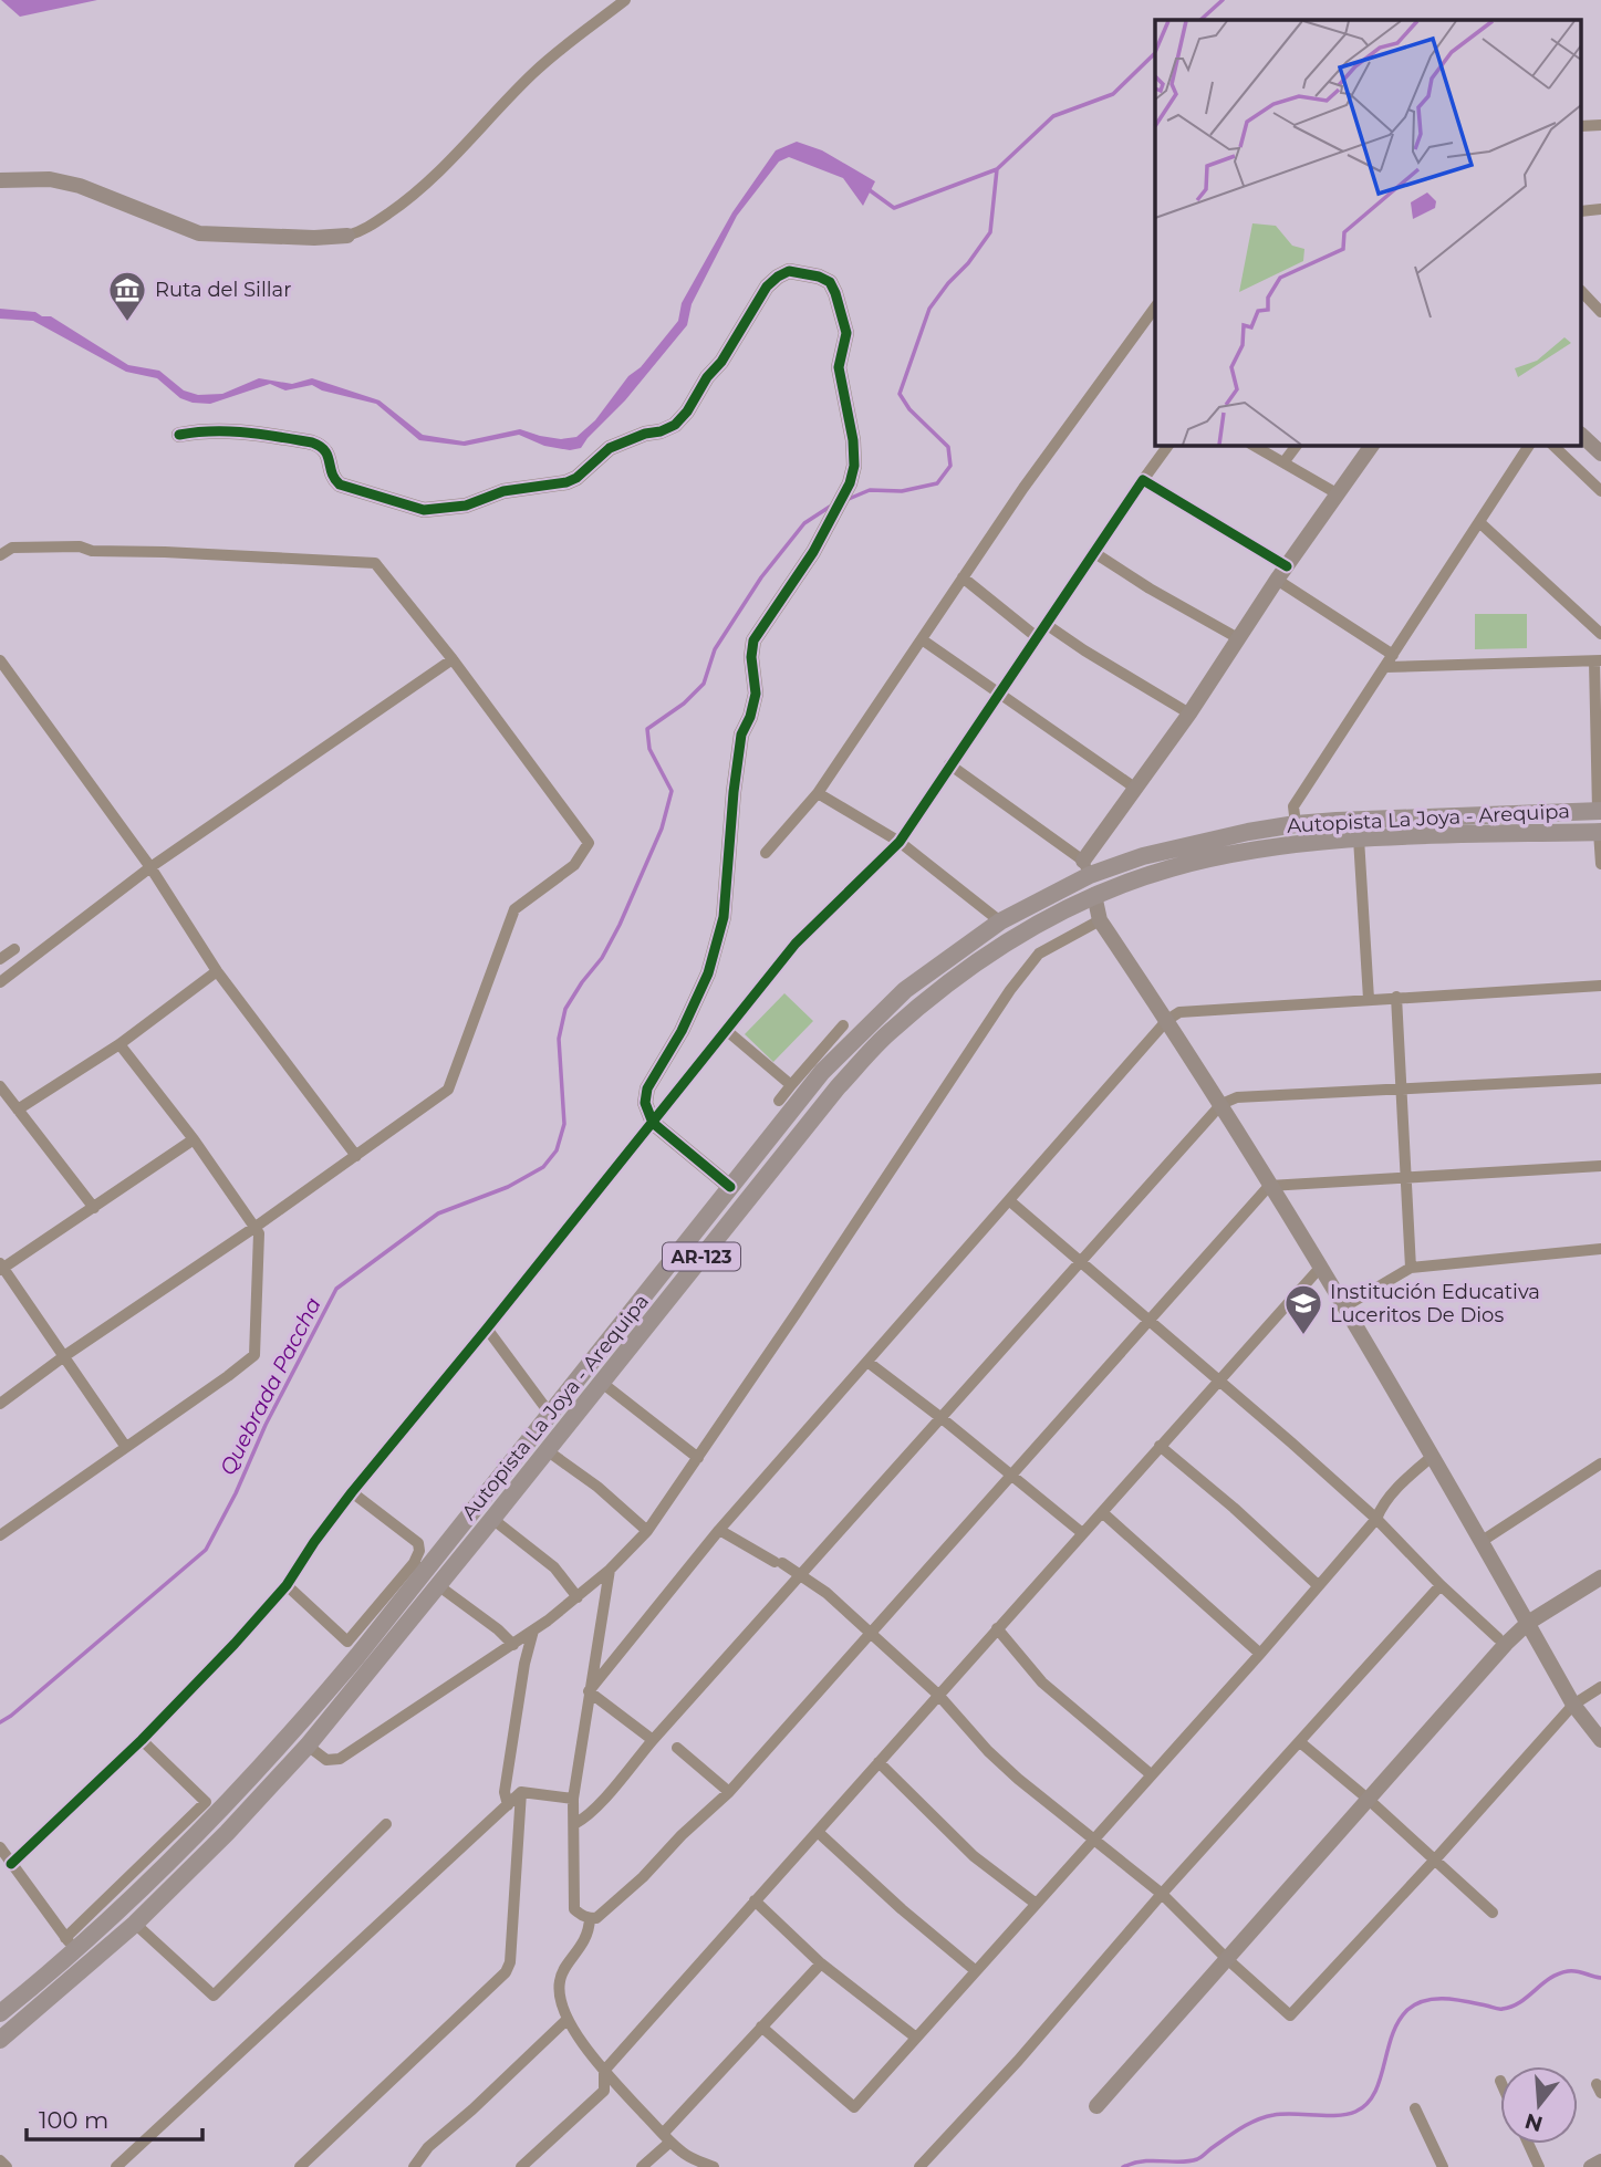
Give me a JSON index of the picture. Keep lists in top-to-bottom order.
{
  "streets": {
    "main road": ["Autopista La Joya - Arequipa", "AR-123"]
  },
  "water": ["Quebrada Paccha"],
  "places": {
    "museum": ["Ruta del Sillar"],
    "school or university": ["Institución Educativa Luceritos De Dios"]
  },
  "scale_bar": "100 m",
  "north": "bottom"
}
